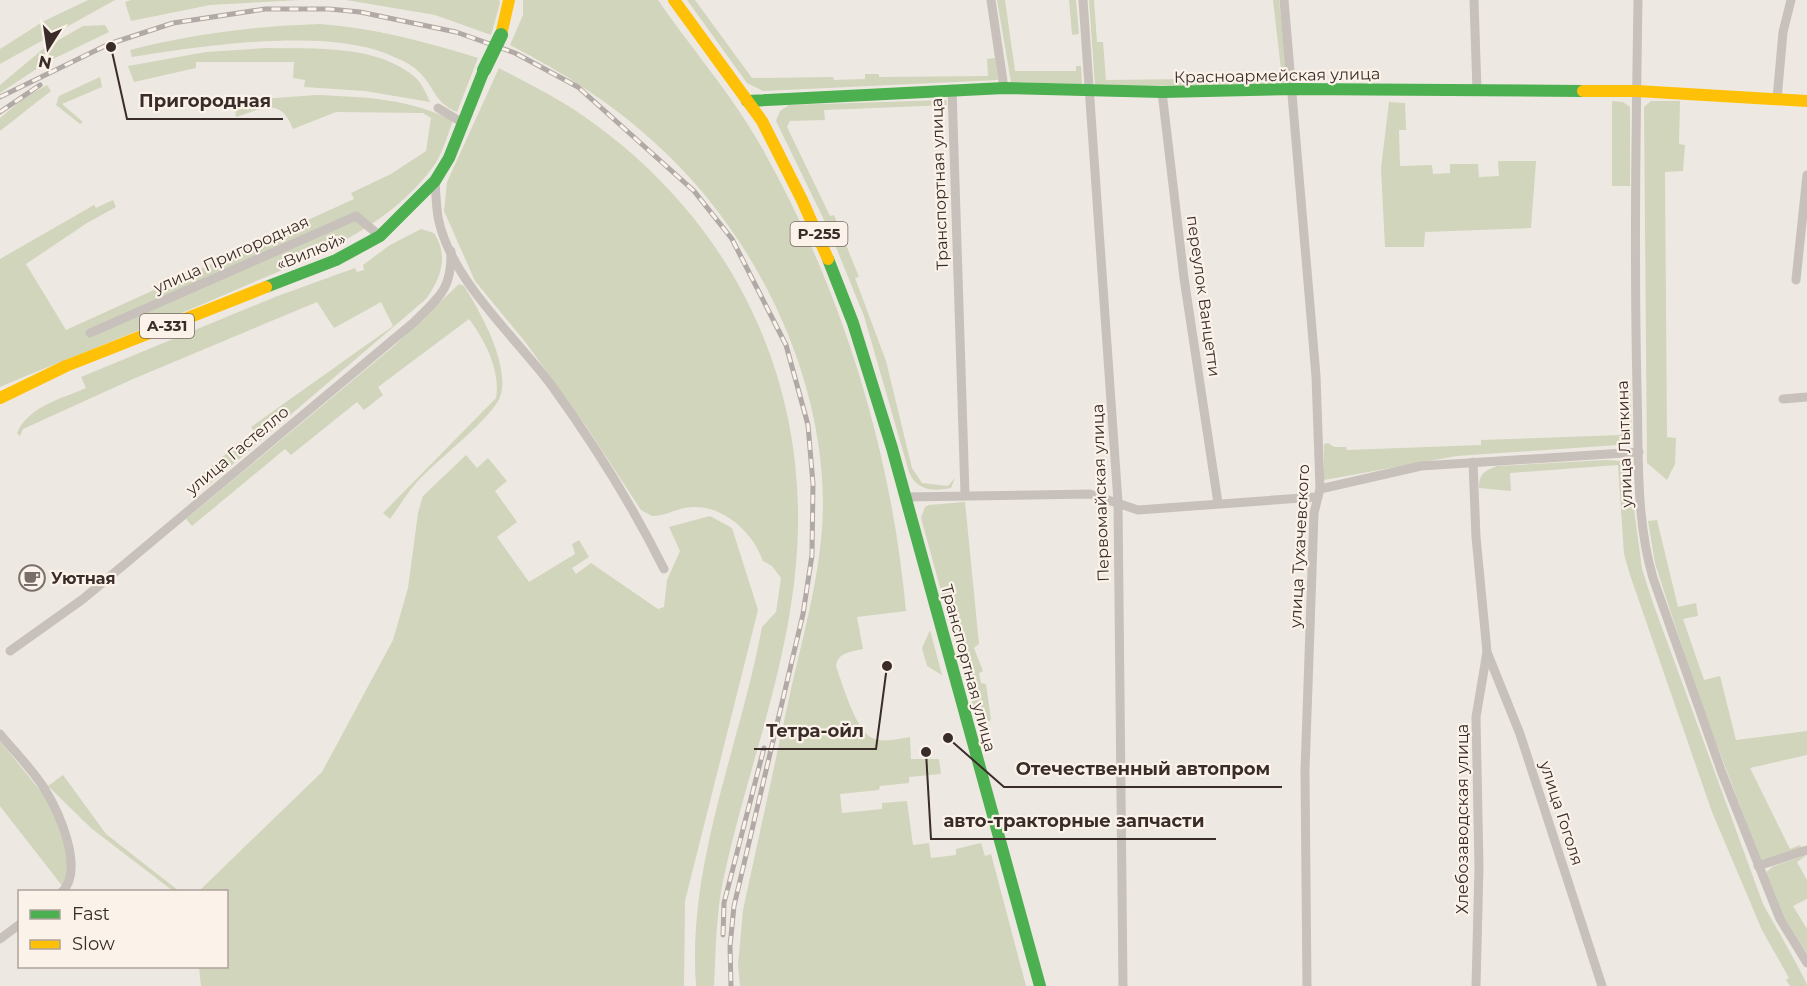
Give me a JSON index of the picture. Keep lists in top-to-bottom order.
{
  "streets": {
    "main road": [
      "Красноармейская улица",
      "Транспортная улица",
      "Р-255",
      "«Вилюй»",
      "А-331"
    ],
    "street": [
      "улица Пригородная",
      "переулок Ванцетти",
      "улица Лыткина",
      "улица Гастелло",
      "Первомайская улица",
      "улица Тухачевского",
      "улица Гоголя",
      "Хлебозаводская улица"
    ]
  },
  "crossings": [
    ["Красноармейская улица", "Транспортная улица"],
    ["Красноармейская улица", "Р-255"],
    ["Красноармейская улица", "переулок Ванцетти"],
    ["Красноармейская улица", "улица Лыткина"],
    ["Красноармейская улица", "Первомайская улица"],
    ["Красноармейская улица", "улица Тухачевского"],
    ["Транспортная улица", "Р-255"],
    ["«Вилюй»", "улица Пригородная"],
    ["улица Гоголя", "Хлебозаводская улица"]
  ],
  "places": {
    "other": [
      "Пригородная",
      "Тетра-ойл",
      "Отечественный автопром",
      "авто-тракторные запчасти"
    ],
    "cafe": ["Уютная"]
  },
  "legend": ["Fast", "Slow"],
  "north": "bottom"
}
